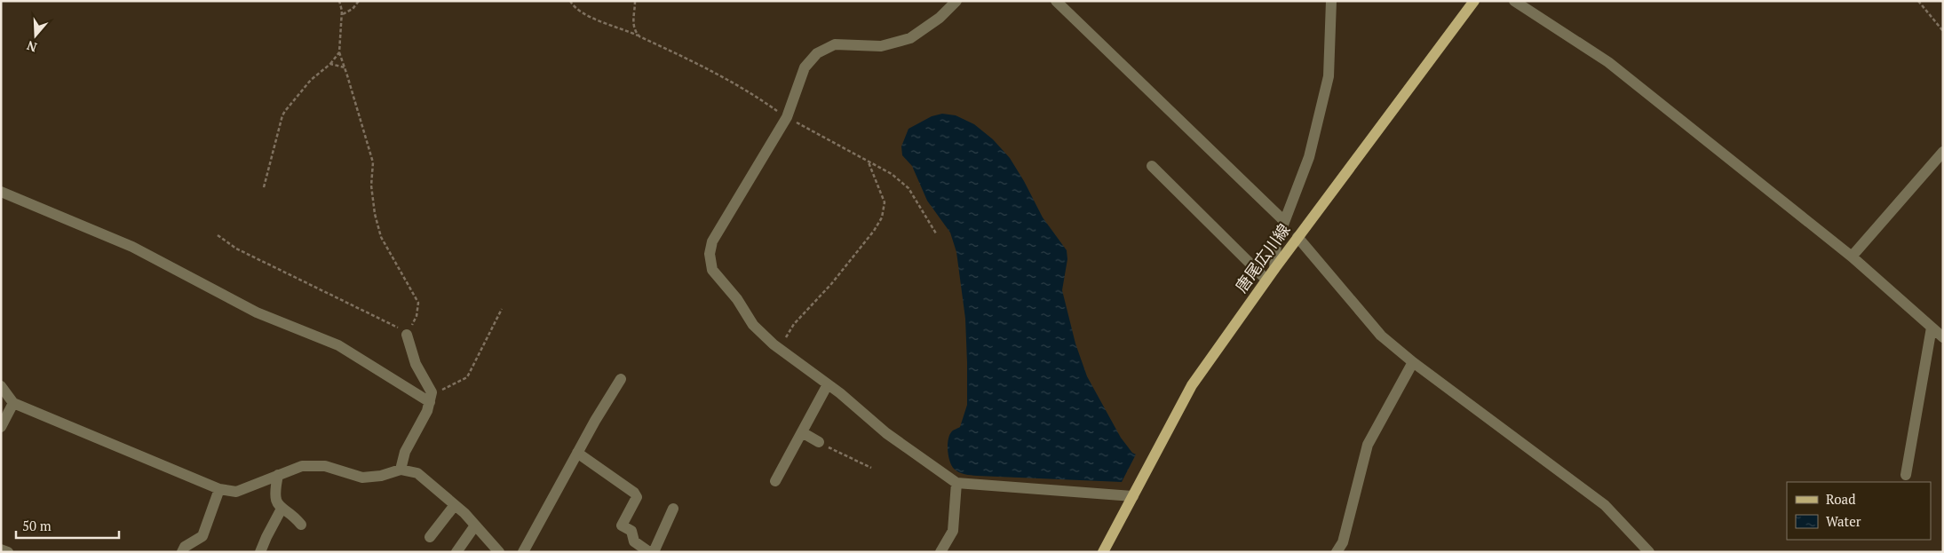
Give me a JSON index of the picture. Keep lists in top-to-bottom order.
{
  "streets": {
    "main road": ["唐尾広川線"]
  },
  "legend": ["Road", "Water"],
  "scale_bar": "50 m",
  "north": "bottom"
}
